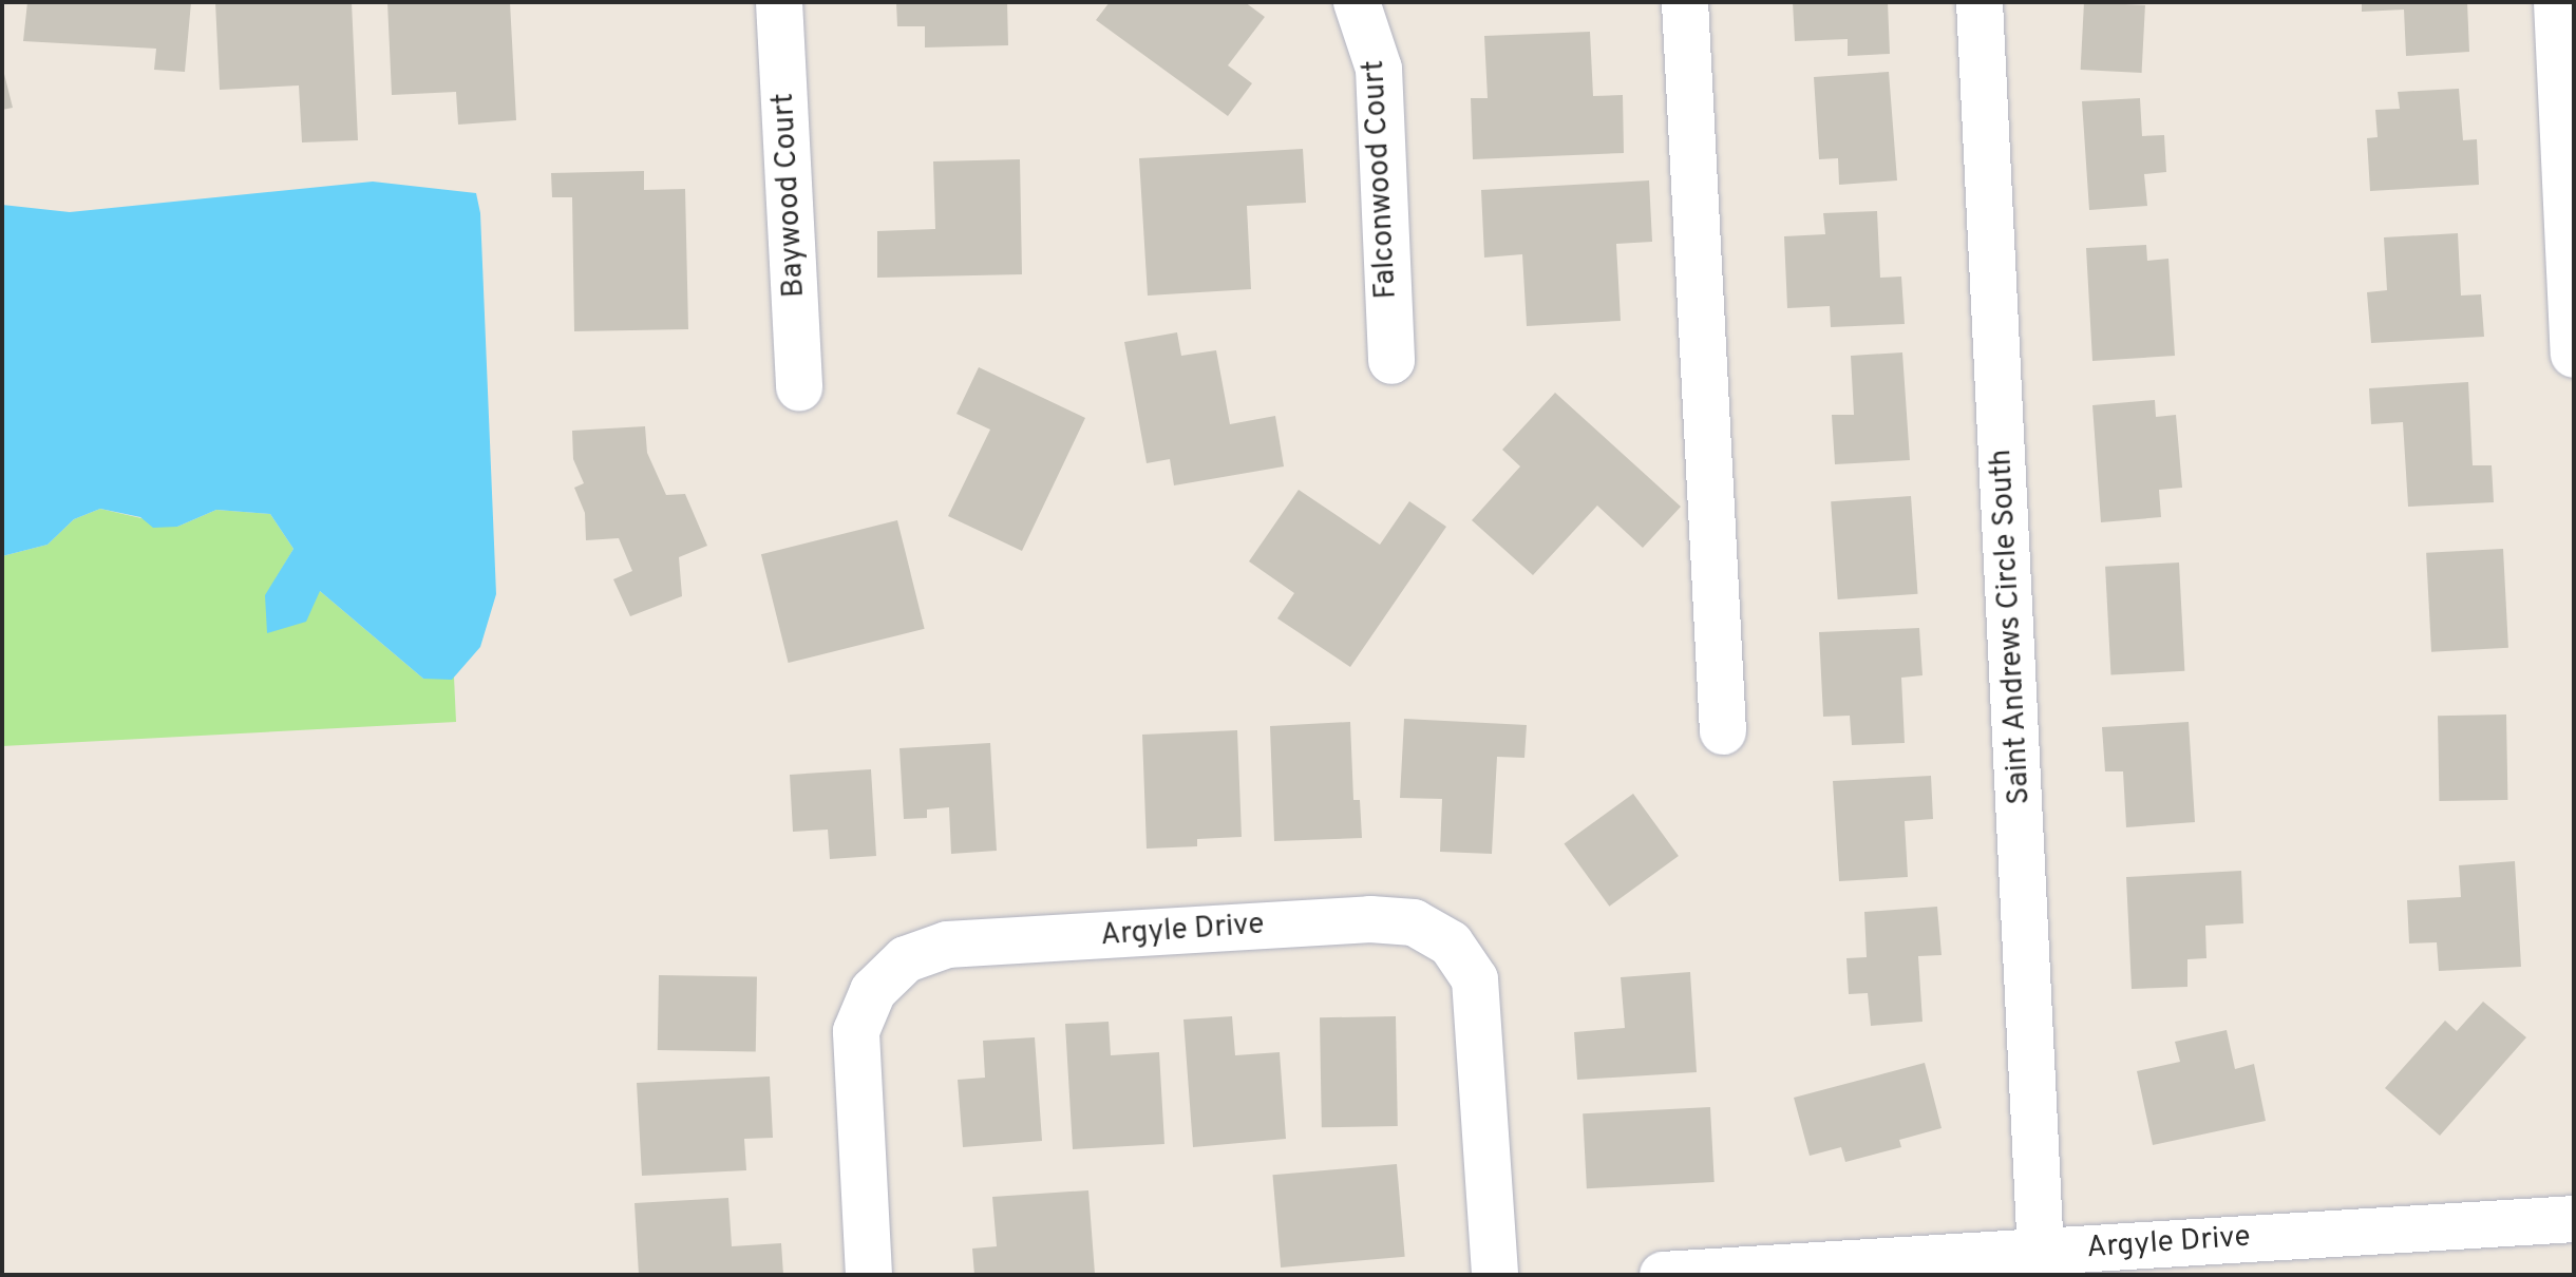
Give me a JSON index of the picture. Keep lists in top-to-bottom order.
{
  "streets": {
    "street": [
      "Falconwood Court",
      "Baywood Court",
      "Saint Andrews Circle South",
      "Argyle Drive"
    ]
  },
  "crossings": [
    ["Saint Andrews Circle South", "Argyle Drive"]
  ]
}
